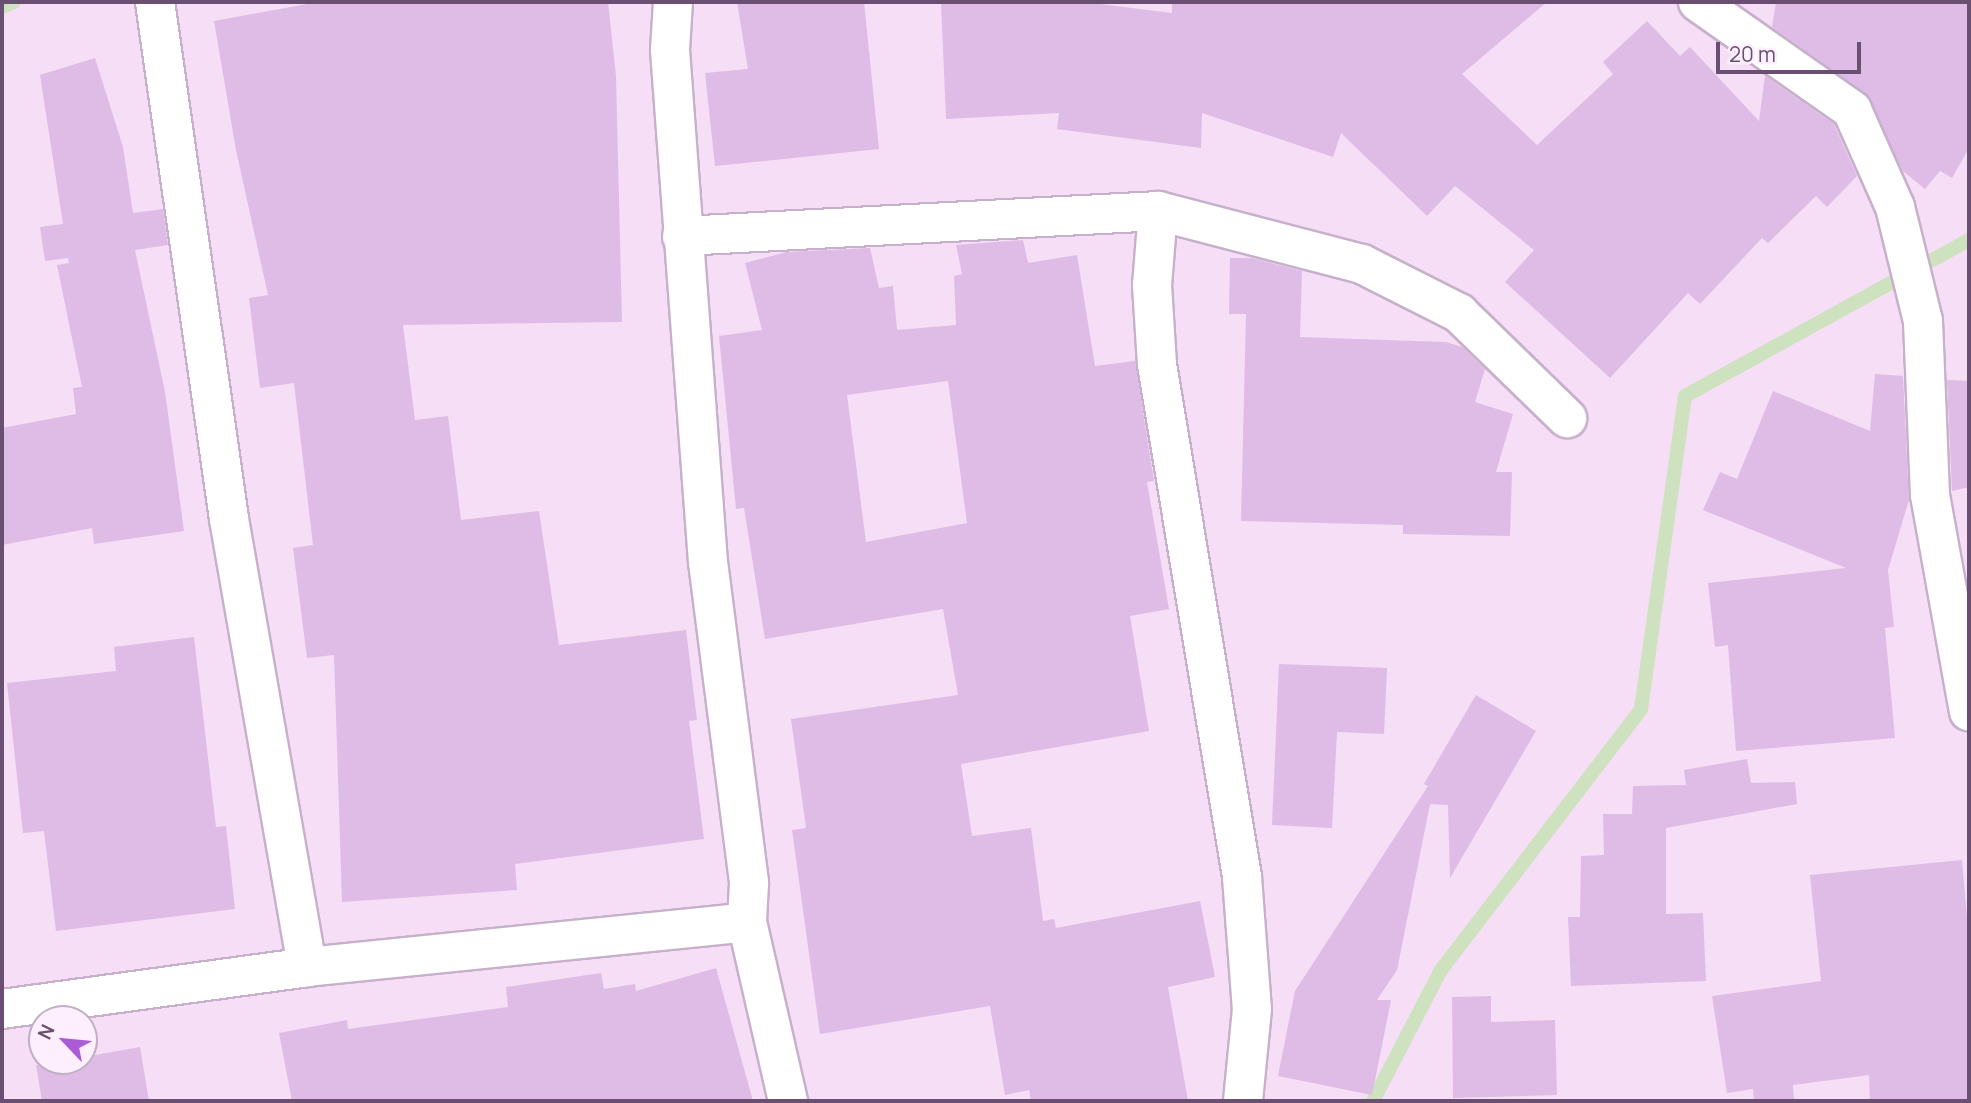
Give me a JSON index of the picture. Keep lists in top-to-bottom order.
{
  "scale_bar": "20 m",
  "north": "top left"
}
